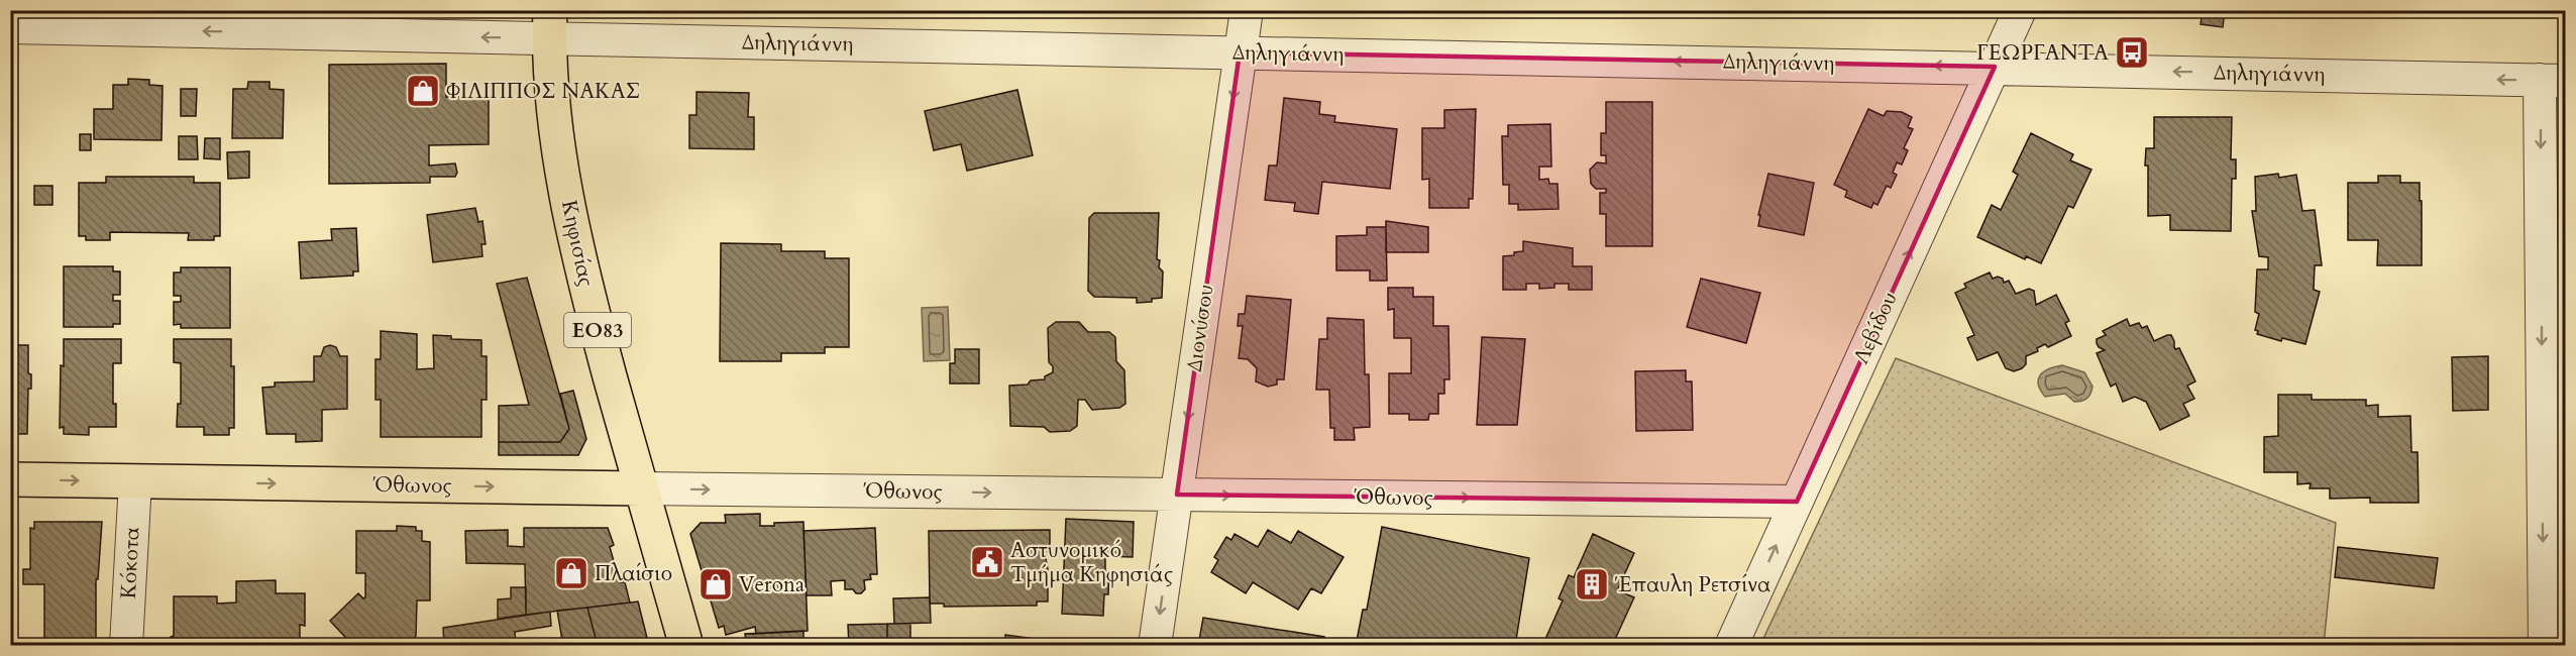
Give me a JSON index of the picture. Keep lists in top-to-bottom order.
{
  "streets": {
    "main road": ["Κηφισίας", "ΕΟ83", "Όθωνος"],
    "street": [
      "Δηληγιάννη",
      "Διονύσου",
      "Λεβίδου",
      "Κόκοτα"
    ]
  },
  "crossings": [
    ["Δηληγιάννη", "Κηφισίας"],
    ["Δηληγιάννη", "Διονύσου"],
    ["Δηληγιάννη", "Λεβίδου"],
    ["Κηφισίας", "Όθωνος"],
    ["Διονύσου", "Όθωνος"],
    ["Λεβίδου", "Όθωνος"],
    ["Όθωνος", "Κόκοτα"]
  ],
  "one_way": [
    "Δηληγιάννη",
    "Διονύσου",
    "Λεβίδου",
    "Όθωνος"
  ],
  "places": {
    "bus stop": ["ΓΕΩΡΓΑΝΤΑ"],
    "shop": ["ΦΙΛΙΠΠΟΣ ΝΑΚΑΣ", "Πλαίσιο", "Verona"],
    "public building": ["Αστυνομικό Τμήμα Κηφησιάς"],
    "building": ["Έπαυλη Ρετσίνα"]
  }
}
